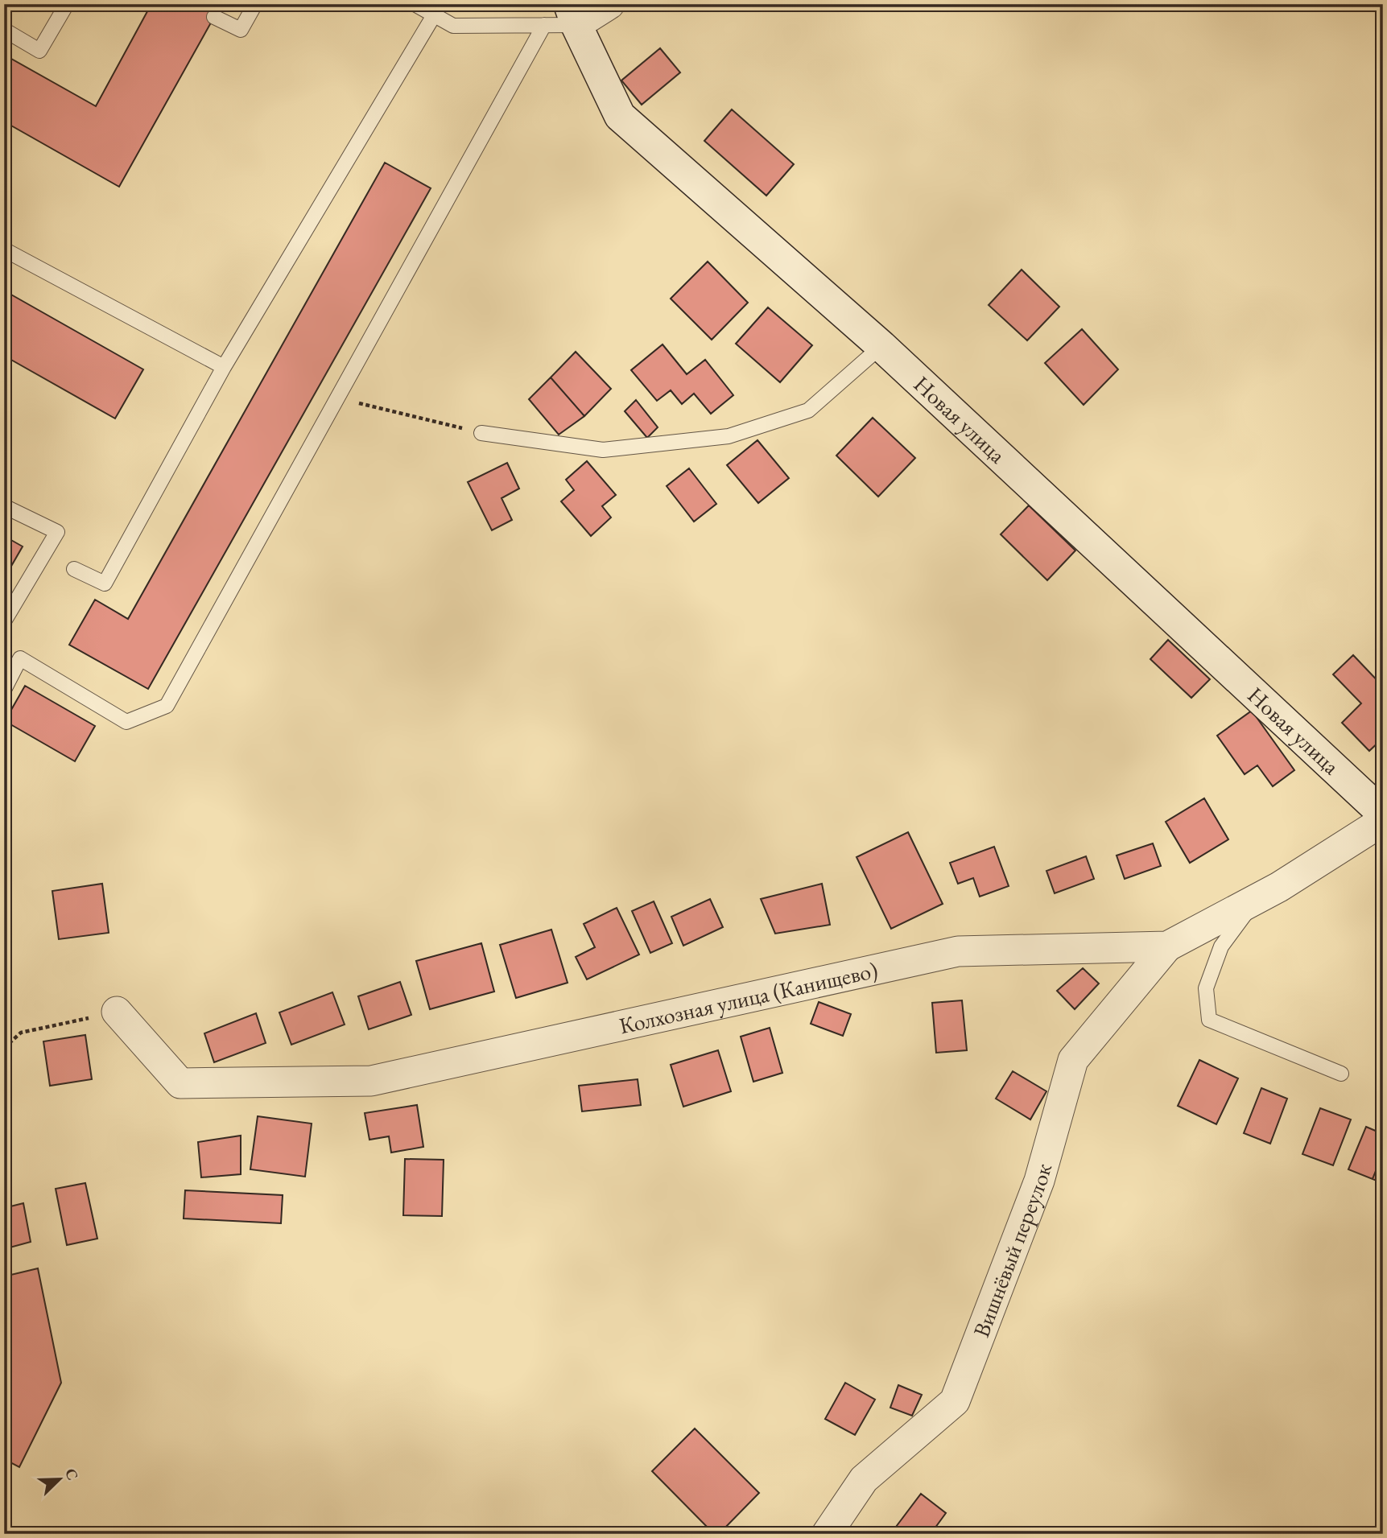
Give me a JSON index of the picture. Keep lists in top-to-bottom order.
{
  "streets": {
    "street": ["Новая улица", "Колхозная улица (Канищево)", "Вишнёвый переулок"]
  },
  "crossings": [
    ["Колхозная улица (Канищево)", "Вишнёвый переулок"]
  ],
  "north": "top right"
}
